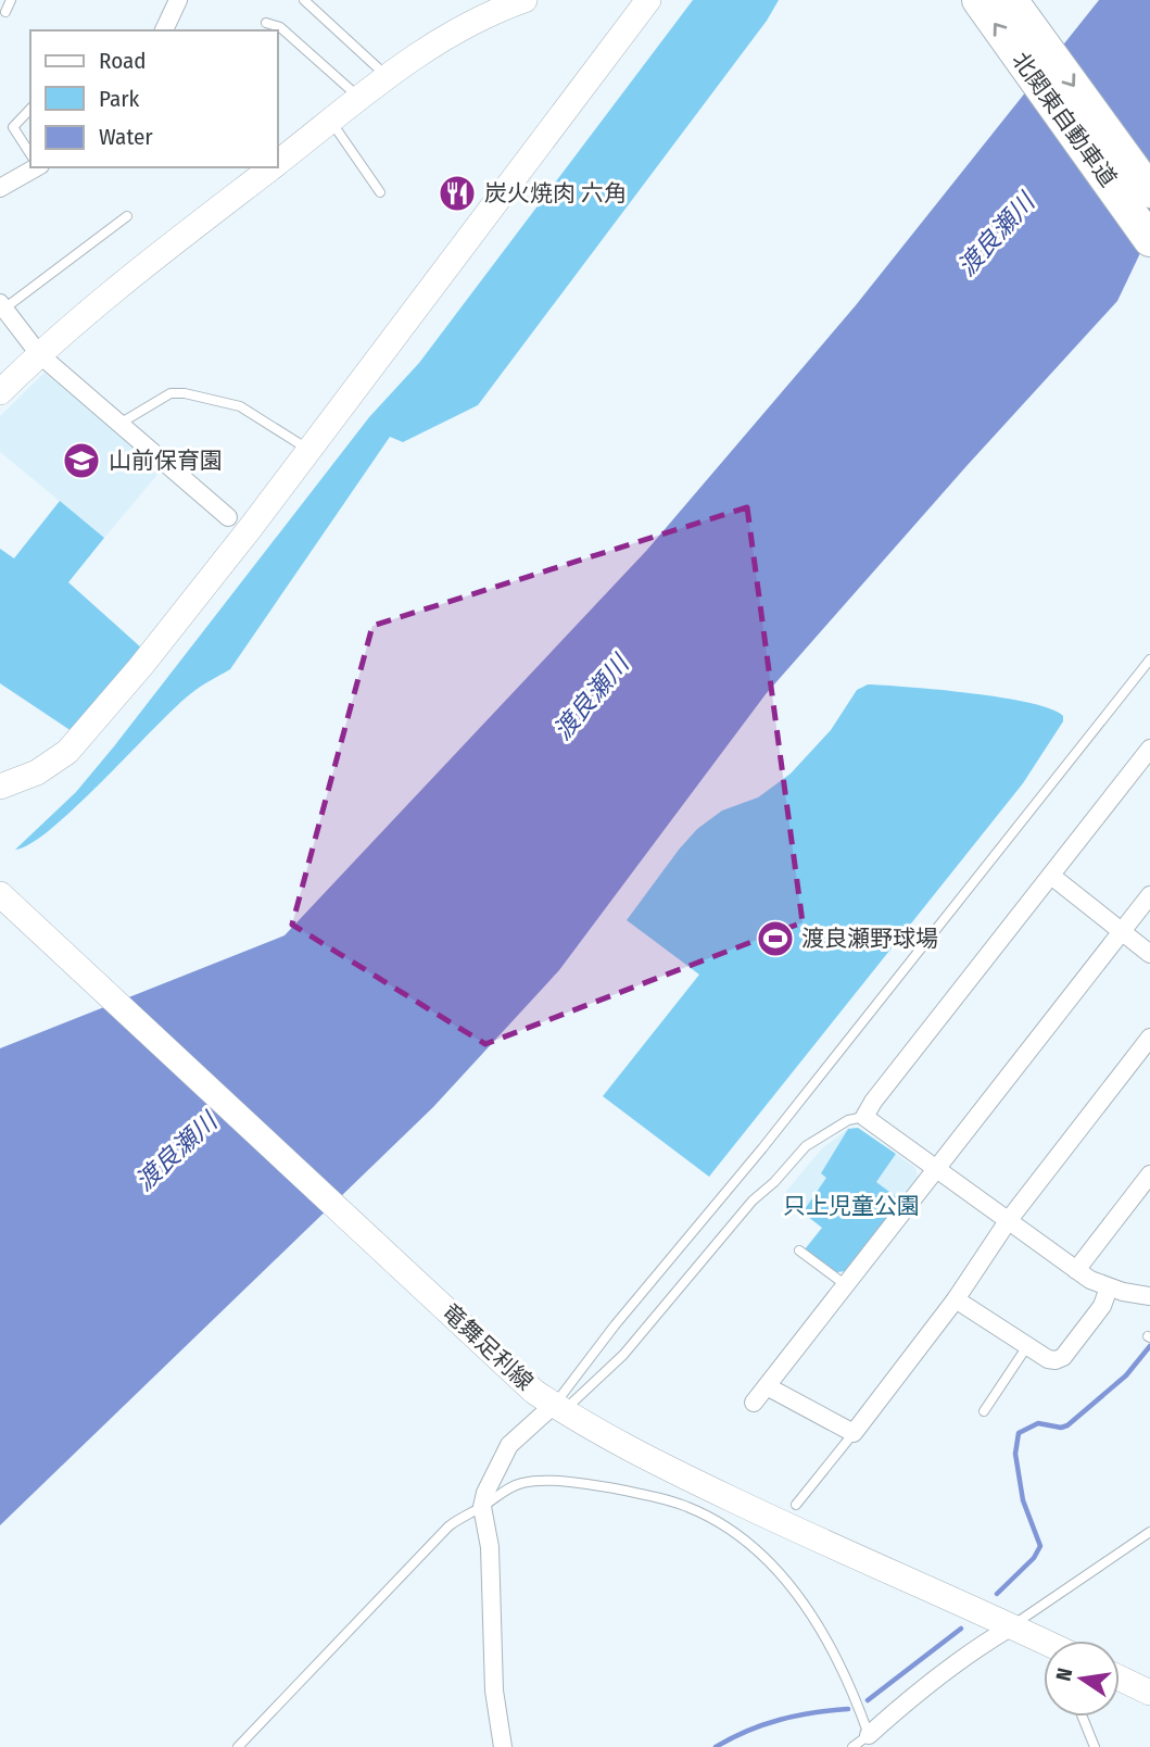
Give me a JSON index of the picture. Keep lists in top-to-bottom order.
{
  "streets": {
    "highway": ["北関東自動車道"],
    "street": ["竜舞足利線"]
  },
  "water": ["渡良瀬川"],
  "parks": ["只上児童公園"],
  "places": {
    "restaurant": ["炭火焼肉 六角"],
    "school or university": ["山前保育園"],
    "sports": ["渡良瀬野球場"]
  },
  "legend": ["Road", "Park", "Water"],
  "north": "left"
}
